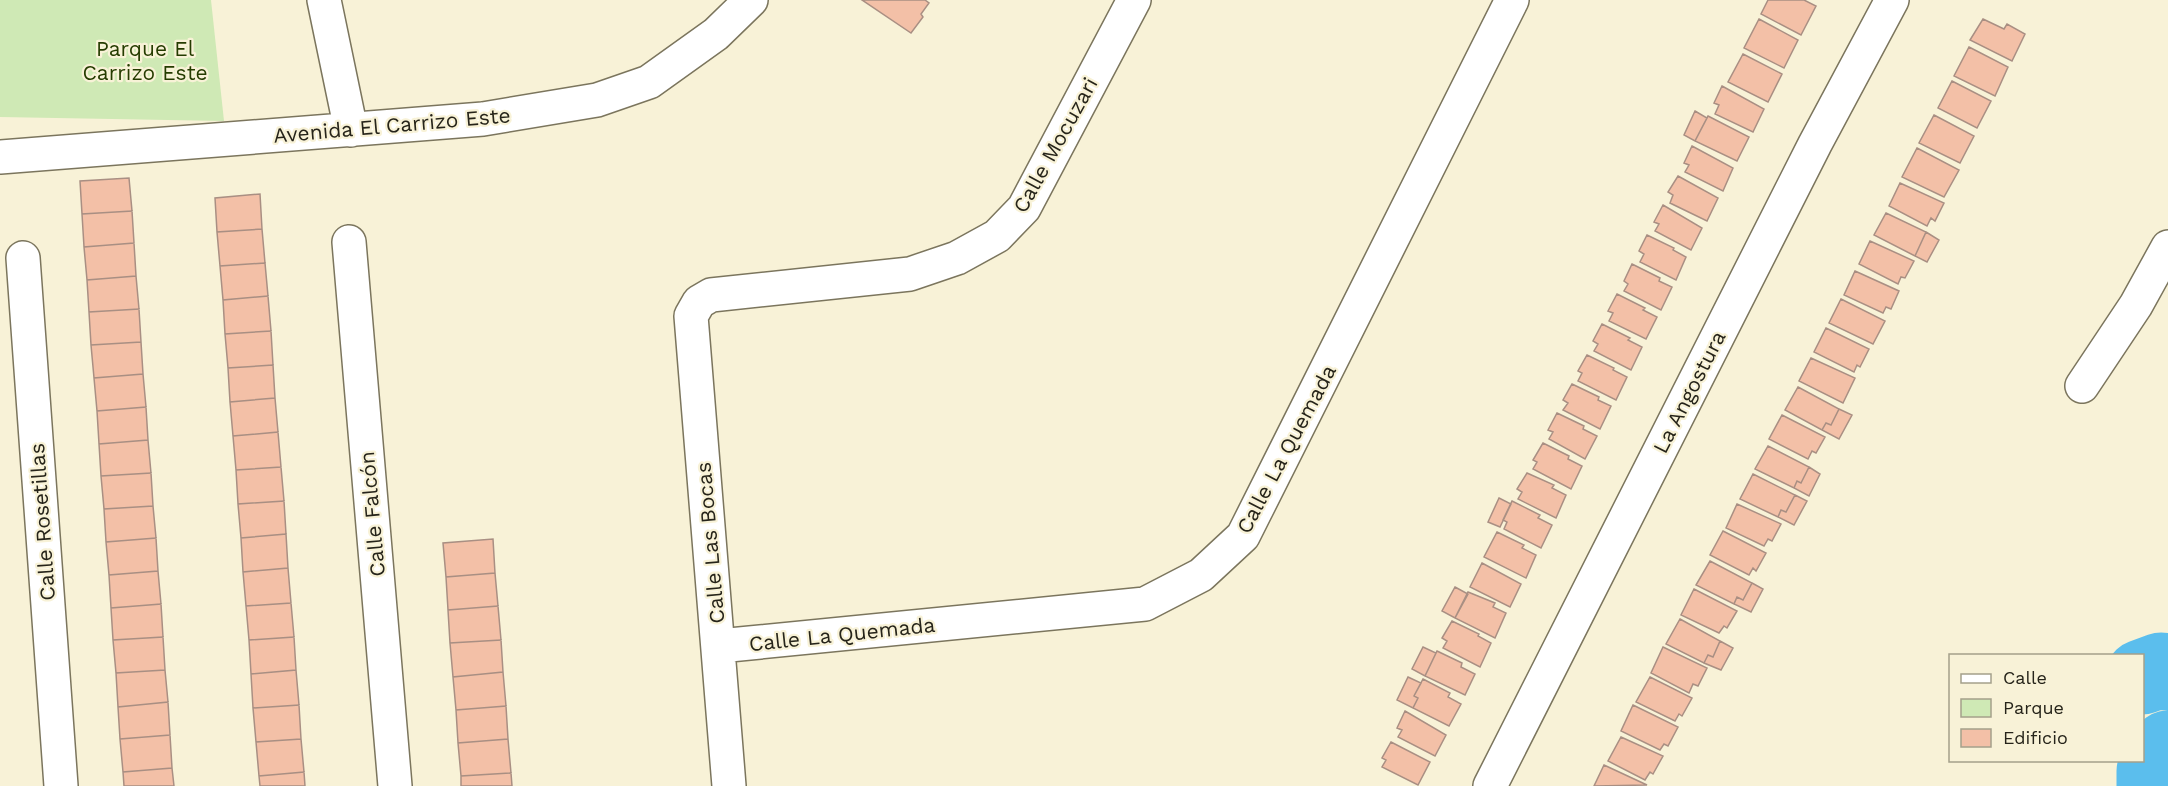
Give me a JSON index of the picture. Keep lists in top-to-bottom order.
{
  "streets": {
    "street": [
      "Avenida El Carrizo Este",
      "Calle Mocuzari",
      "La Angostura",
      "Calle La Quemada",
      "Calle Falcón",
      "Calle Rosetillas",
      "Calle Las Bocas"
    ]
  },
  "crossings": [
    ["Calle Mocuzari", "Calle Las Bocas"],
    ["Calle La Quemada", "Calle Las Bocas"]
  ],
  "parks": ["Parque El Carrizo Este"],
  "legend": ["Calle", "Parque", "Edificio"]
}
